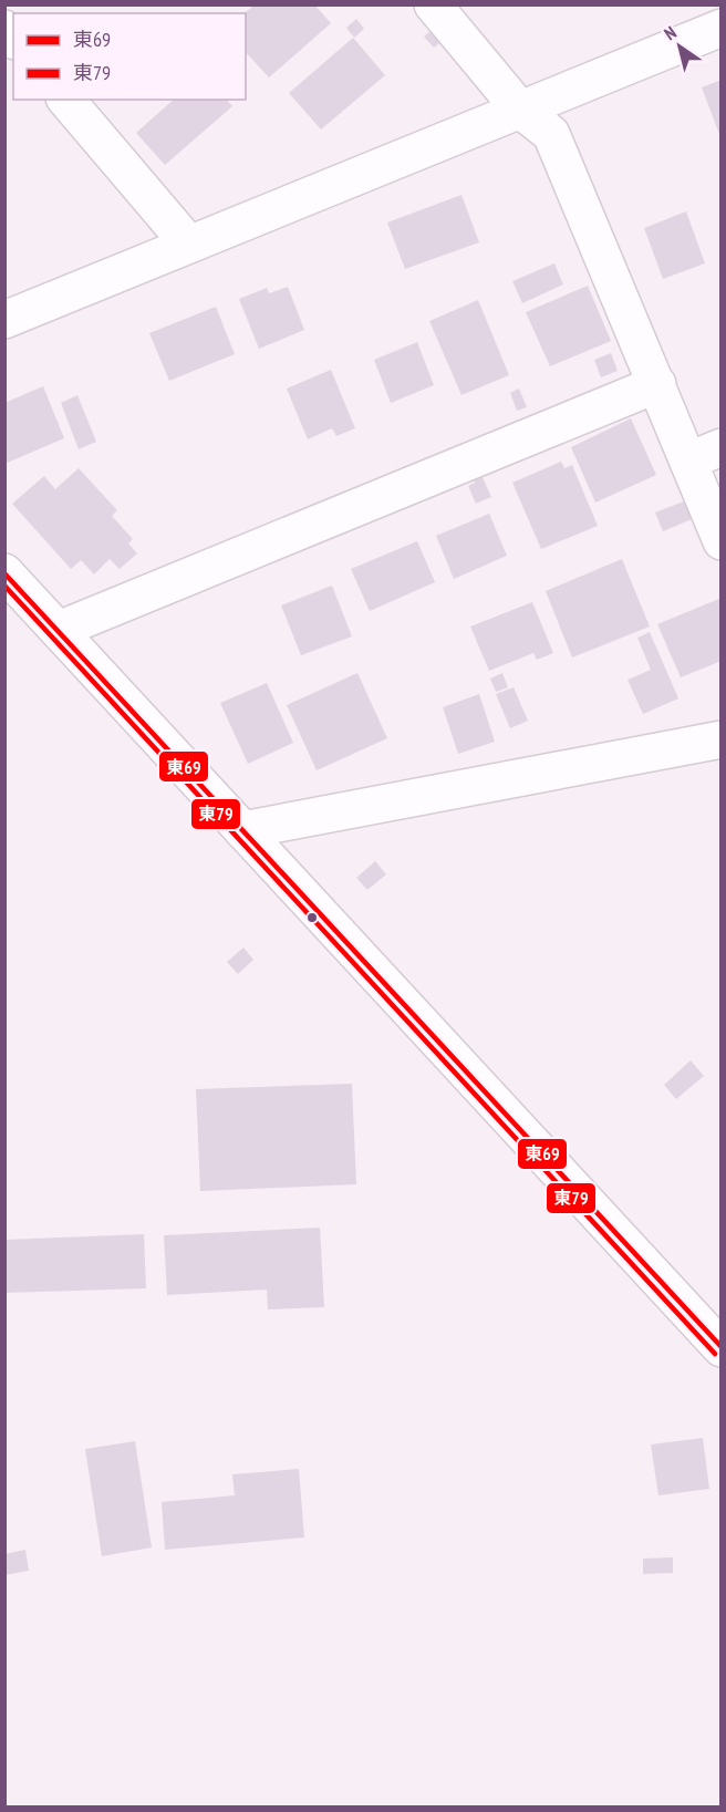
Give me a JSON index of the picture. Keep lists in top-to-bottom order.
{
  "lines": ["transit line 東69", "transit line 東79"],
  "legend": ["東69", "東79"],
  "north": "top left"
}
